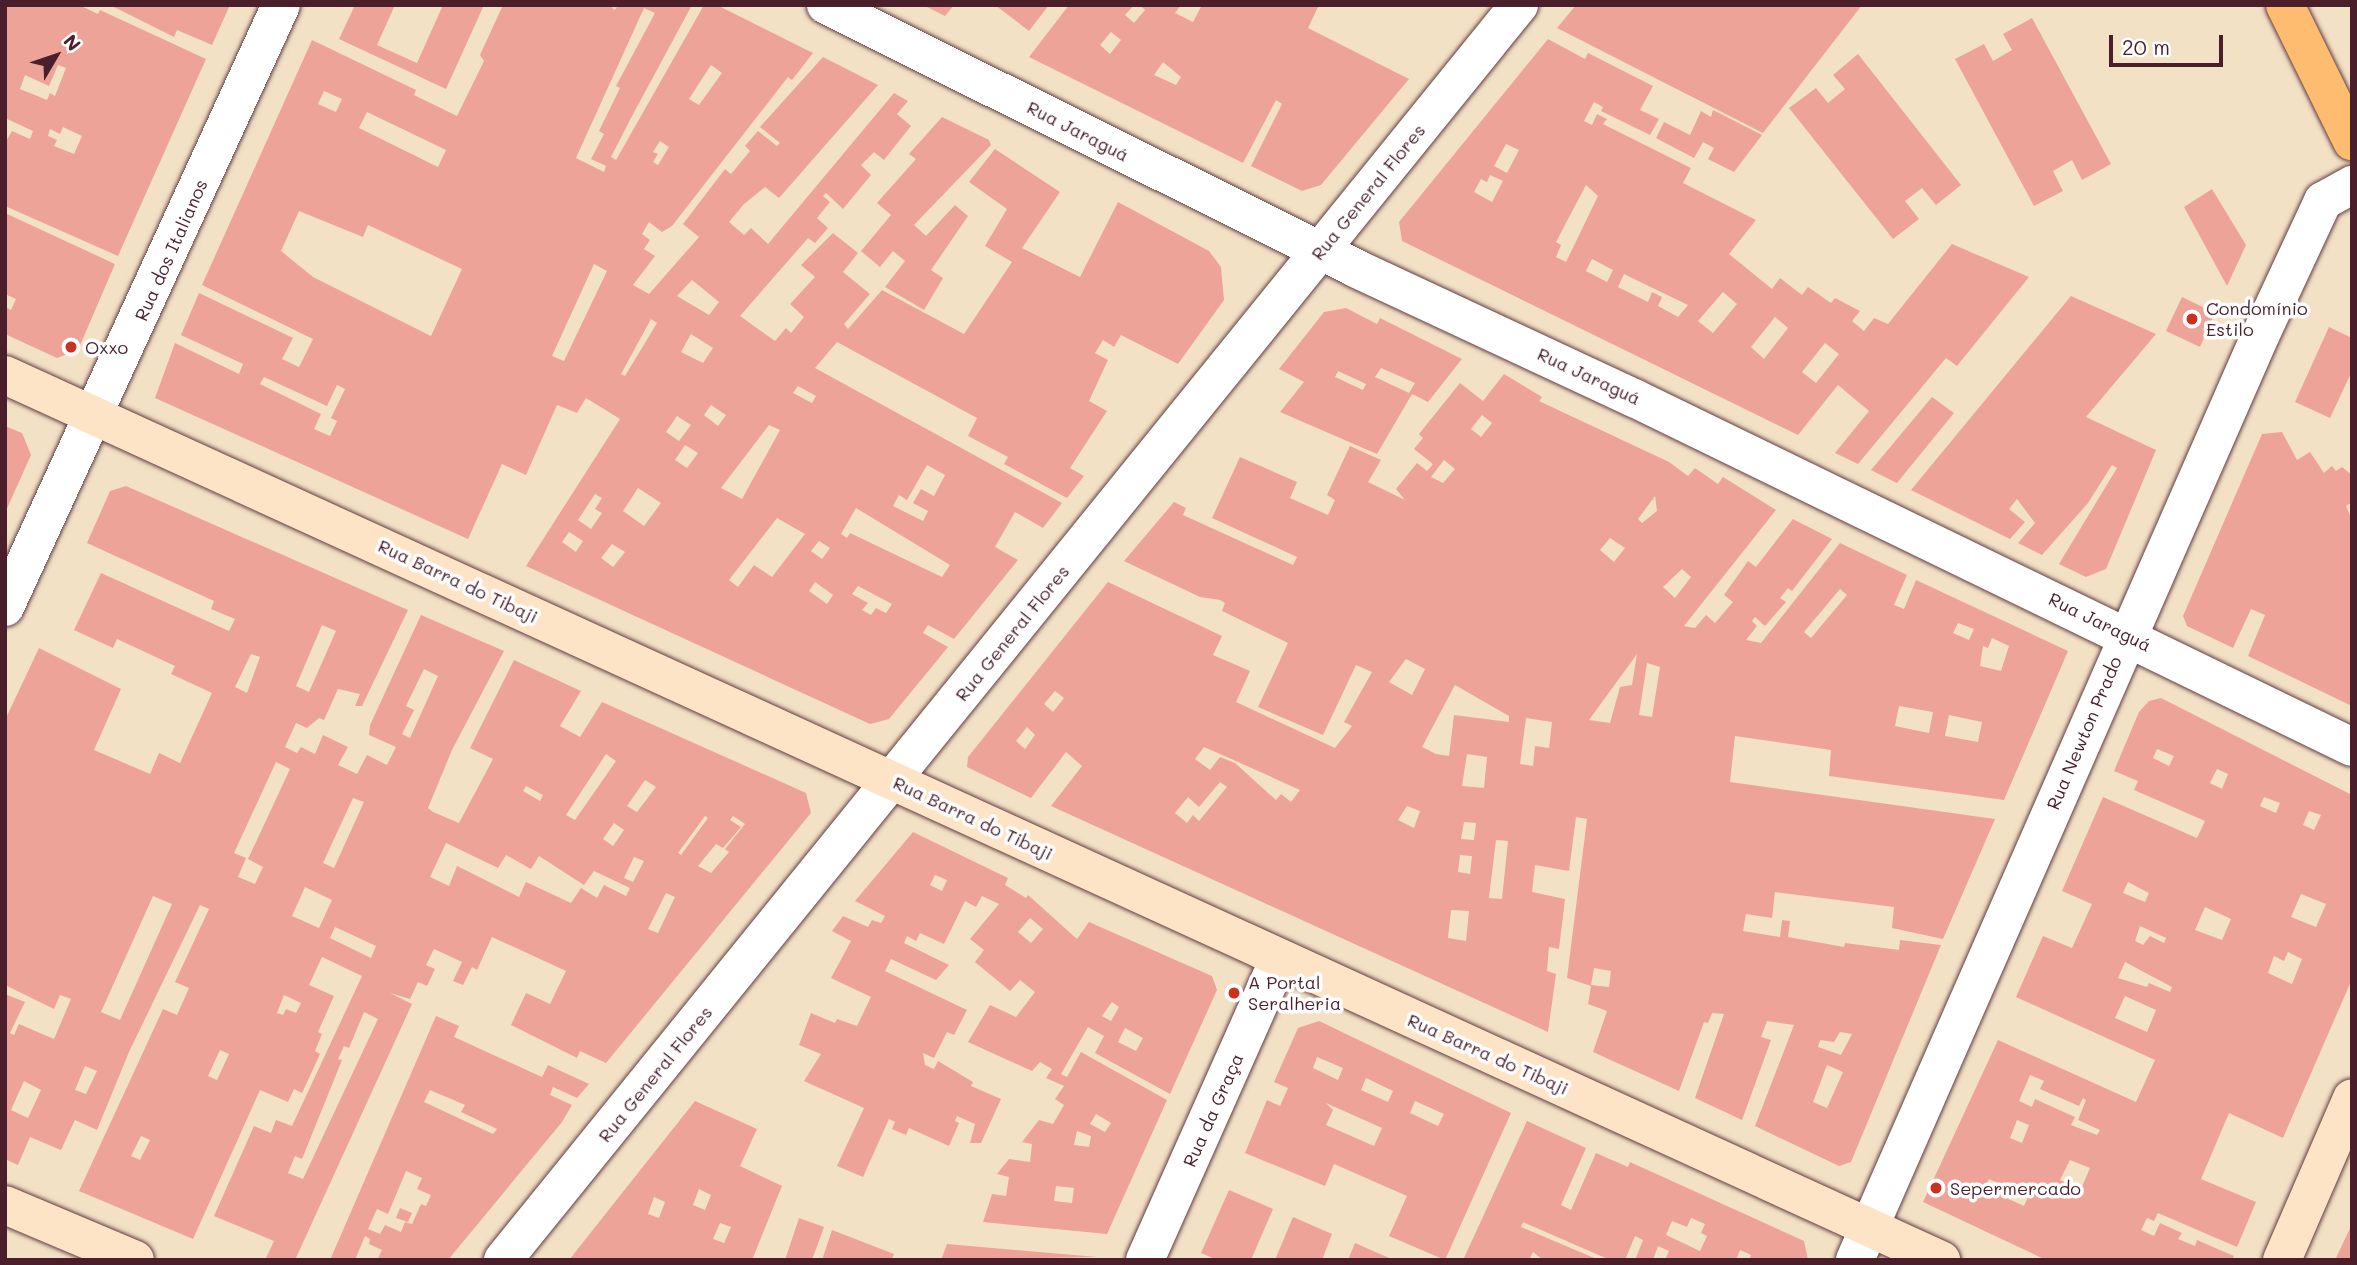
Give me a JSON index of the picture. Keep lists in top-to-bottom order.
{
  "streets": {
    "street": [
      "Rua Jaraguá",
      "Rua General Flores",
      "Rua dos Italianos",
      "Rua Barra do Tibaji",
      "Rua Newton Prado",
      "Rua da Graça"
    ]
  },
  "crossings": [
    ["Rua Jaraguá", "Rua General Flores"],
    ["Rua Jaraguá", "Rua Newton Prado"],
    ["Rua General Flores", "Rua Barra do Tibaji"],
    ["Rua dos Italianos", "Rua Barra do Tibaji"],
    ["Rua Barra do Tibaji", "Rua Newton Prado"],
    ["Rua Barra do Tibaji", "Rua da Graça"]
  ],
  "places": [
    "Condomínio Estilo",
    "Oxxo",
    "A Portal Seralheria",
    "Sepermercado"
  ],
  "scale_bar": "20 m",
  "north": "top right"
}
